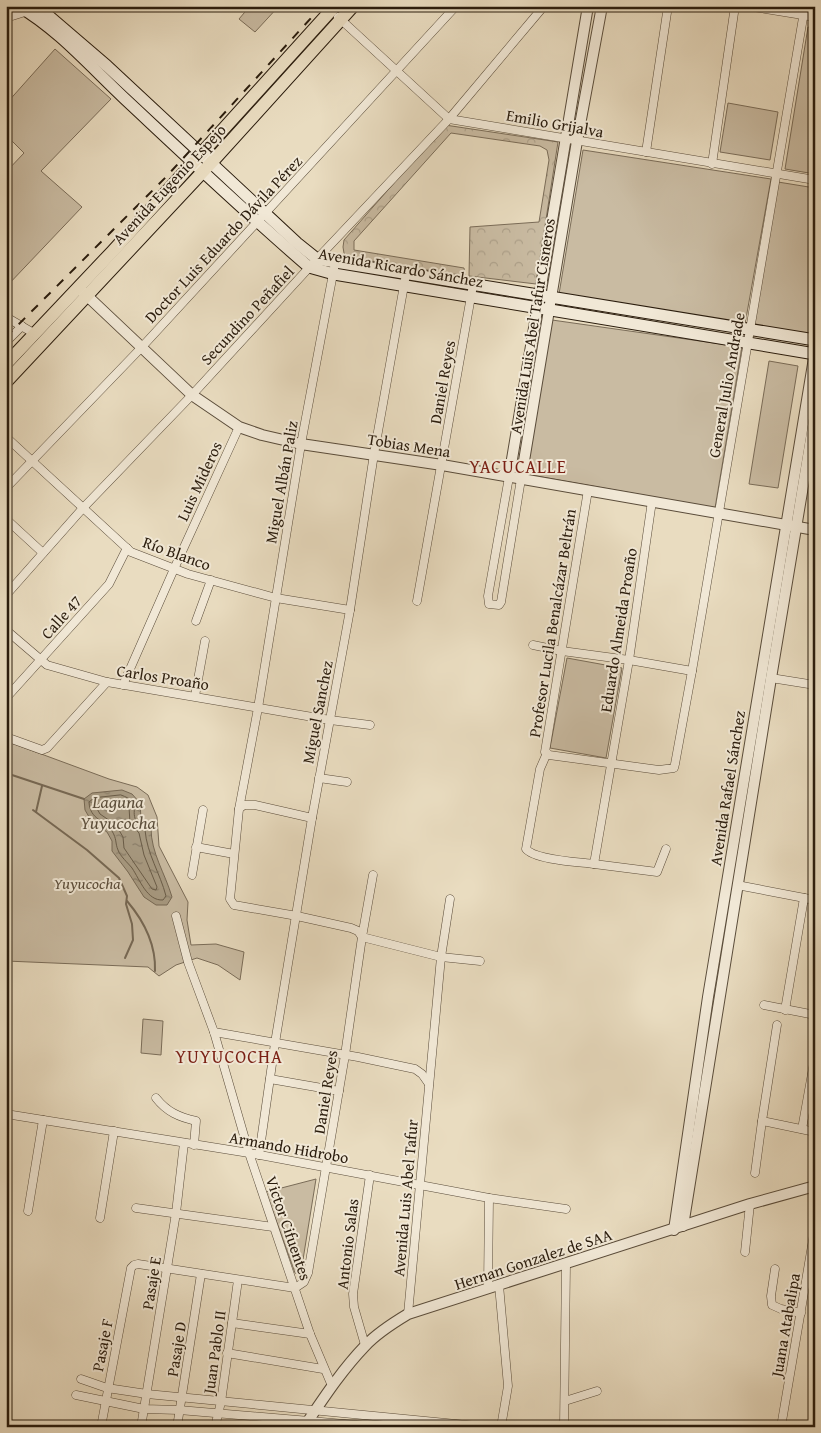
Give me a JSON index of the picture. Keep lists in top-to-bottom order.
{
  "streets": {
    "main road": ["Avenida Eugenio Espejo", "Avenida Ricardo Sánchez"],
    "street": [
      "Emilio Grijalva",
      "Doctor Luis Eduardo Dávila Pérez",
      "Secundino Peñafiel",
      "Avenida Luis Abel Tafur Cisneros",
      "Daniel Reyes",
      "General Julio Andrade",
      "Tobias Mena",
      "Luis Mideros",
      "Miguel Albán Paliz",
      "Río Blanco",
      "Calle 47",
      "Profesor Lucila Benalcázar Beltrán",
      "Eduardo Almeida Proaño",
      "Carlos Proaño",
      "Miguel Sanchez",
      "Avenida Rafael Sánchez",
      "Armando Hidrobo",
      "Avenida Luis Abel Tafur",
      "Victor Cifuentes",
      "Antonio Salas",
      "Hernan Gonzalez de SAA",
      "Pasaje E",
      "Juana Atabalipa",
      "Pasaje F",
      "Pasaje D",
      "Juan Pablo II"
    ]
  },
  "crossings": [
    ["Emilio Grijalva", "Secundino Peñafiel"],
    ["Emilio Grijalva", "Avenida Luis Abel Tafur Cisneros"],
    ["Emilio Grijalva", "General Julio Andrade"],
    ["Avenida Eugenio Espejo", "Avenida Ricardo Sánchez"],
    ["Avenida Eugenio Espejo", "Tobias Mena"],
    ["Doctor Luis Eduardo Dávila Pérez", "Avenida Ricardo Sánchez"],
    ["Doctor Luis Eduardo Dávila Pérez", "Tobias Mena"],
    ["Doctor Luis Eduardo Dávila Pérez", "Río Blanco"],
    ["Avenida Ricardo Sánchez", "Secundino Peñafiel"],
    ["Avenida Ricardo Sánchez", "Avenida Luis Abel Tafur Cisneros"],
    ["Avenida Ricardo Sánchez", "Daniel Reyes"],
    ["Avenida Ricardo Sánchez", "General Julio Andrade"],
    ["Avenida Ricardo Sánchez", "Miguel Albán Paliz"],
    ["Avenida Ricardo Sánchez", "Miguel Sanchez"],
    ["Avenida Ricardo Sánchez", "Avenida Rafael Sánchez"],
    ["Secundino Peñafiel", "Tobias Mena"],
    ["Secundino Peñafiel", "Río Blanco"],
    ["Avenida Luis Abel Tafur Cisneros", "Tobias Mena"],
    ["Daniel Reyes", "Tobias Mena"],
    ["Daniel Reyes", "Armando Hidrobo"],
    ["Daniel Reyes", "Victor Cifuentes"],
    ["General Julio Andrade", "Tobias Mena"],
    ["General Julio Andrade", "Eduardo Almeida Proaño"],
    ["Tobias Mena", "Luis Mideros"],
    ["Tobias Mena", "Miguel Albán Paliz"],
    ["Tobias Mena", "Profesor Lucila Benalcázar Beltrán"],
    ["Tobias Mena", "Eduardo Almeida Proaño"],
    ["Tobias Mena", "Miguel Sanchez"],
    ["Tobias Mena", "Avenida Rafael Sánchez"],
    ["Luis Mideros", "Río Blanco"],
    ["Luis Mideros", "Carlos Proaño"],
    ["Miguel Albán Paliz", "Río Blanco"],
    ["Miguel Albán Paliz", "Carlos Proaño"],
    ["Miguel Albán Paliz", "Miguel Sanchez"],
    ["Río Blanco", "Calle 47"],
    ["Río Blanco", "Miguel Sanchez"],
    ["Calle 47", "Carlos Proaño"],
    ["Profesor Lucila Benalcázar Beltrán", "Eduardo Almeida Proaño"],
    ["Carlos Proaño", "Miguel Sanchez"],
    ["Miguel Sanchez", "Armando Hidrobo"],
    ["Avenida Rafael Sánchez", "Hernan Gonzalez de SAA"],
    ["Armando Hidrobo", "Avenida Luis Abel Tafur"],
    ["Armando Hidrobo", "Victor Cifuentes"],
    ["Armando Hidrobo", "Antonio Salas"],
    ["Armando Hidrobo", "Pasaje E"],
    ["Avenida Luis Abel Tafur", "Hernan Gonzalez de SAA"],
    ["Victor Cifuentes", "Hernan Gonzalez de SAA"],
    ["Antonio Salas", "Hernan Gonzalez de SAA"],
    ["Pasaje E", "Pasaje F"]
  ],
  "districts": ["YACUCALLE", "YUYUCOCHA"],
  "water": ["Laguna Yuyucocha"],
  "parks": ["Yuyucocha"]
}
